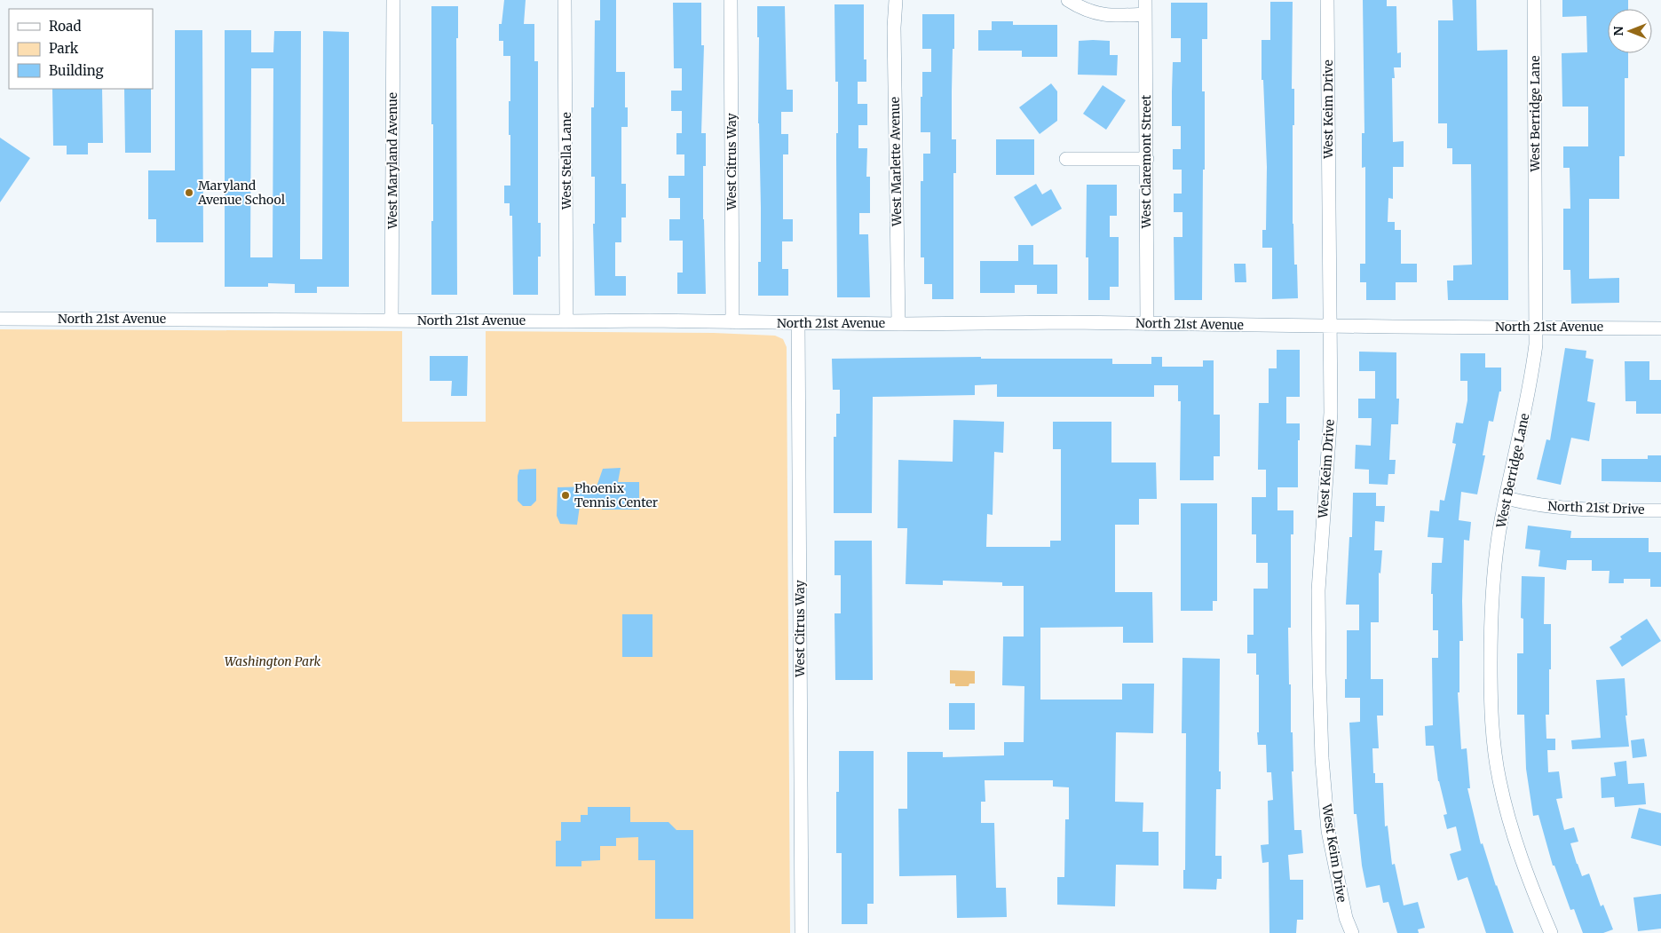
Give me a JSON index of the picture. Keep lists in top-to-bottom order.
{
  "streets": {
    "street": [
      "West Keim Drive",
      "West Berridge Lane",
      "West Maryland Avenue",
      "West Stella Lane",
      "West Citrus Way",
      "West Marlette Avenue",
      "West Claremont Street",
      "North 21st Avenue",
      "North 21st Drive"
    ]
  },
  "crossings": [
    ["West Keim Drive", "North 21st Avenue"],
    ["West Berridge Lane", "North 21st Avenue"],
    ["West Berridge Lane", "North 21st Drive"],
    ["West Maryland Avenue", "North 21st Avenue"],
    ["West Stella Lane", "North 21st Avenue"],
    ["West Citrus Way", "North 21st Avenue"],
    ["West Marlette Avenue", "North 21st Avenue"],
    ["West Claremont Street", "North 21st Avenue"]
  ],
  "parks": ["Washington Park"],
  "places": ["Maryland Avenue School", "Phoenix Tennis Center"],
  "legend": ["Road", "Park", "Building"],
  "north": "left"
}
